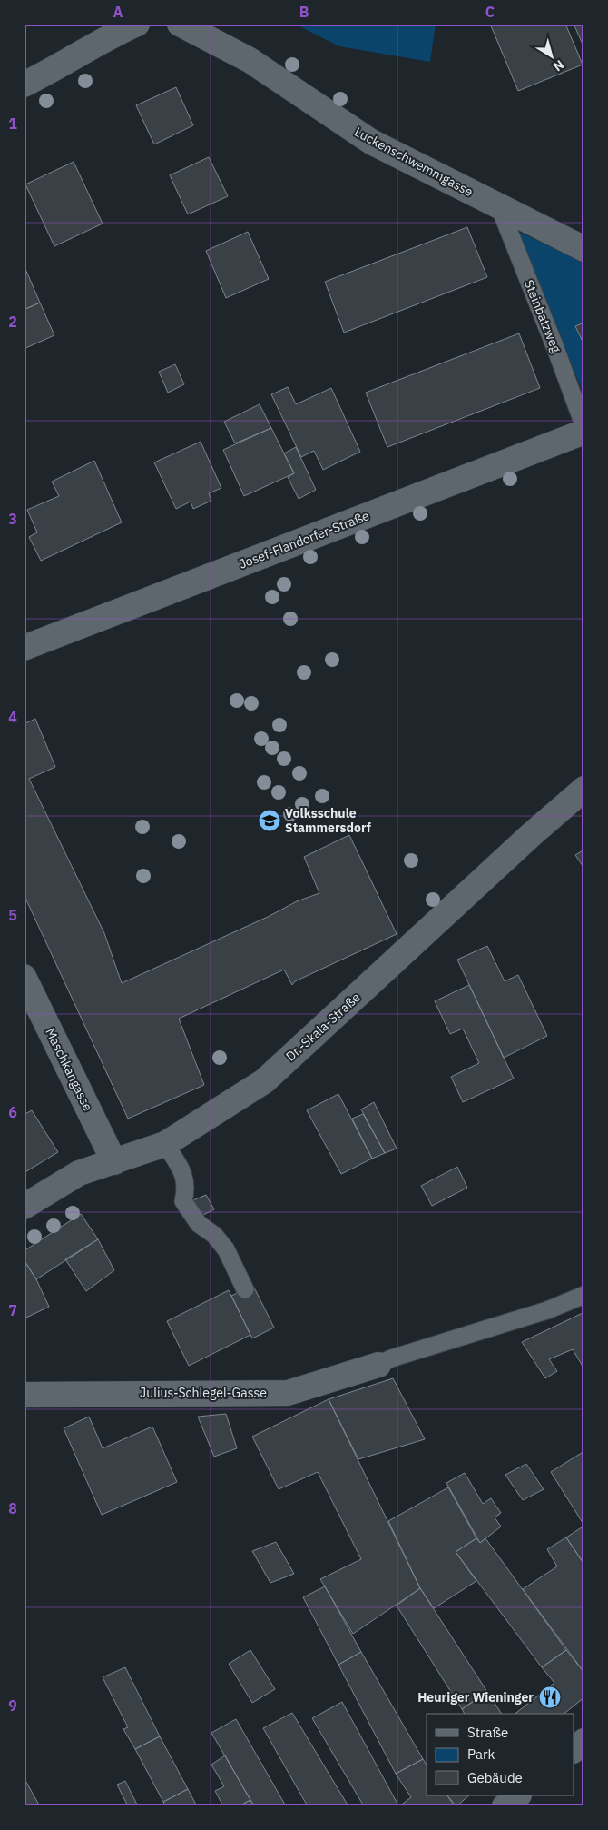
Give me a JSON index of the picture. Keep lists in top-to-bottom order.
{
  "streets": {
    "street": [
      "Luckenschwemmgasse",
      "Josef-Flandorfer-Straße",
      "Dr.-Skala-Straße",
      "Maschkangasse",
      "Julius-Schlegel-Gasse"
    ],
    "lane": ["Steinbatzweg"]
  },
  "crossings": [
    ["Luckenschwemmgasse", "Steinbatzweg"],
    ["Dr.-Skala-Straße", "Maschkangasse"]
  ],
  "places": {
    "school or university": ["Volksschule Stammersdorf"],
    "restaurant": ["Heuriger Wieninger"]
  },
  "legend": ["Straße", "Park", "Gebäude"],
  "north": "bottom right",
  "grid": {
    "columns": ["A", "B", "C"],
    "rows": [
      "1",
      "2",
      "3",
      "4",
      "5",
      "6",
      "7",
      "8",
      "9"
    ]
  }
}
